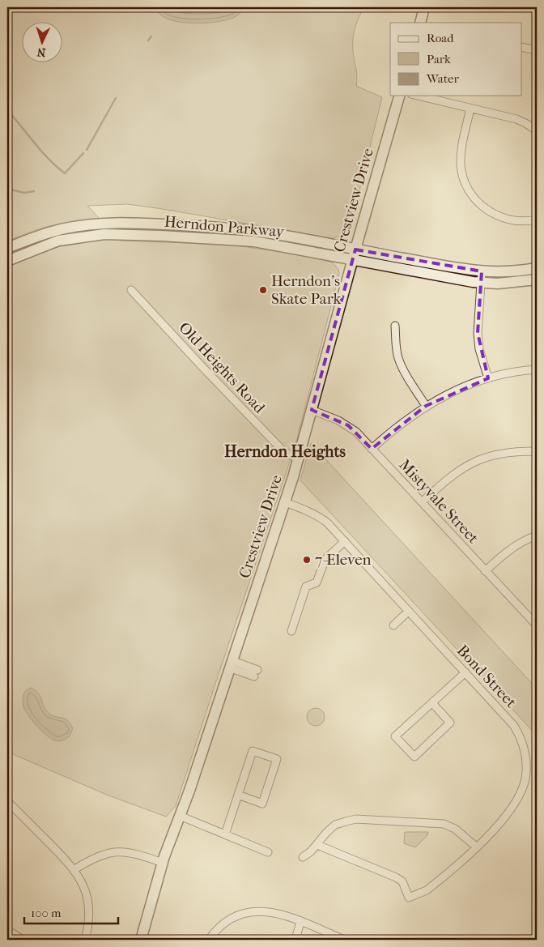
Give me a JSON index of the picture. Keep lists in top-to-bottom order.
{
  "streets": {
    "main road": ["Crestview Drive", "Herndon Parkway"],
    "street": ["Old Heights Road", "Mistyvale Street", "Bond Street"]
  },
  "crossings": [
    ["Crestview Drive", "Herndon Parkway"],
    ["Crestview Drive", "Old Heights Road"],
    ["Crestview Drive", "Mistyvale Street"],
    ["Crestview Drive", "Bond Street"]
  ],
  "districts": ["Herndon Heights"],
  "places": ["Herndon's Skate Park", "7-Eleven"],
  "legend": ["Road", "Park", "Water"],
  "scale_bar": "100 m",
  "north": "bottom"
}
